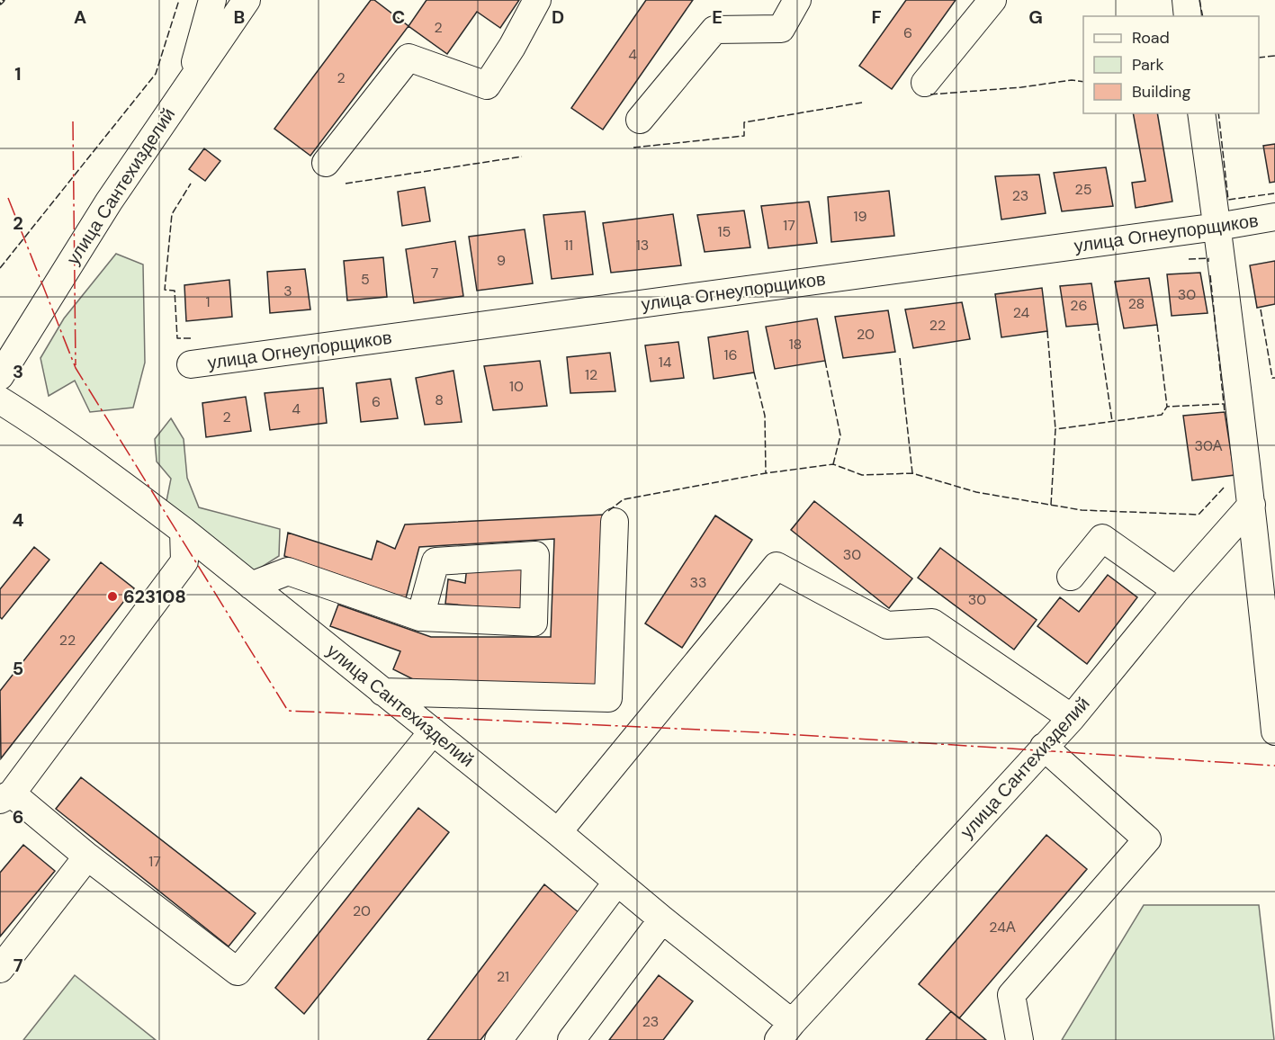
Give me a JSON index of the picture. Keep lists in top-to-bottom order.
{
  "streets": {
    "street": ["улица Сантехизделий", "улица Огнеупорщиков"]
  },
  "places": ["623108"],
  "house_numbers": [
    "2",
    "6",
    "4",
    "2",
    "25",
    "23",
    "19",
    "17",
    "15",
    "11",
    "13",
    "9",
    "7",
    "5",
    "3",
    "30",
    "1",
    "28",
    "26",
    "24",
    "22",
    "20",
    "18",
    "16",
    "14",
    "12",
    "10",
    "8",
    "6",
    "4",
    "2",
    "30А",
    "30",
    "33",
    "30",
    "22",
    "17",
    "20",
    "24А",
    "21",
    "23"
  ],
  "legend": ["Road", "Park", "Building"],
  "grid": {
    "columns": [
      "A",
      "B",
      "C",
      "D",
      "E",
      "F",
      "G"
    ],
    "rows": [
      "1",
      "2",
      "3",
      "4",
      "5",
      "6",
      "7"
    ]
  }
}
